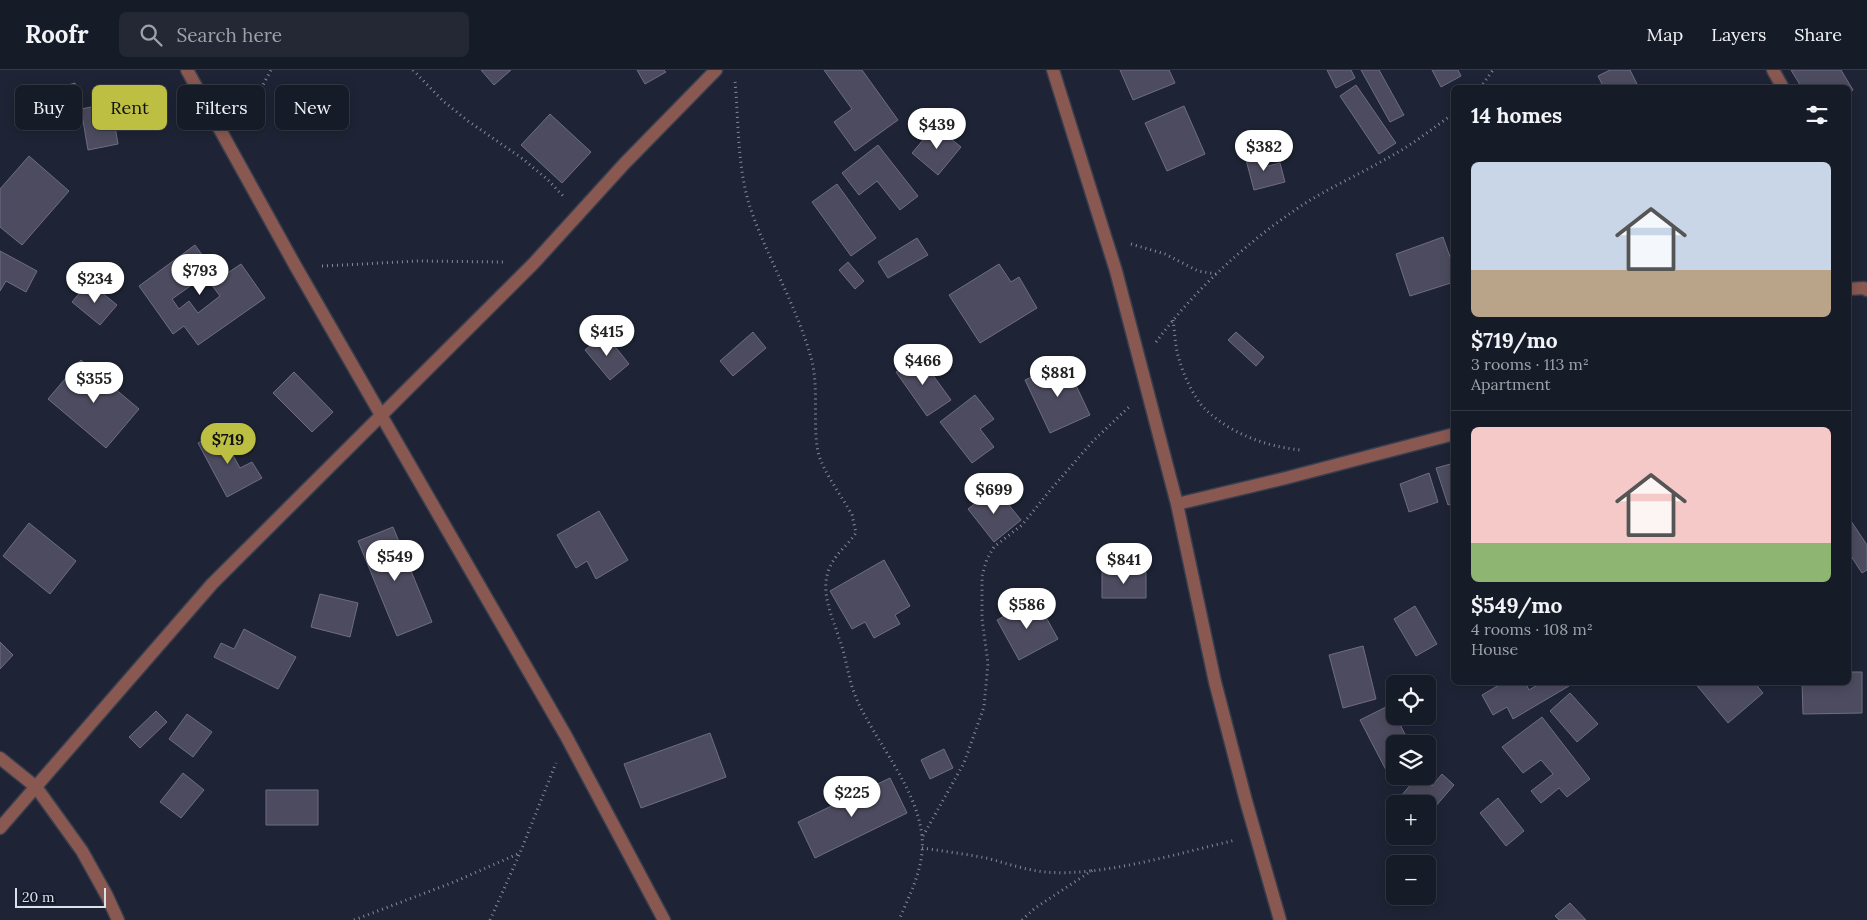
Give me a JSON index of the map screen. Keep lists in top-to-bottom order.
{
  "scale_bar": "20 m",
  "page": {
    "header": "Roofr",
    "search": "Search here",
    "nav": ["Map", "Layers", "Share"],
    "chip": [
      "Buy",
      "Rent",
      "Filters",
      "New"
    ],
    "heading": "14 homes",
    "price": [
      "$439",
      "$382",
      "$793",
      "$234",
      "$415",
      "$466",
      "$881",
      "$355",
      "$719",
      "$699",
      "$549",
      "$841",
      "$586",
      "$225"
    ],
    "list": [
      {
        "name": "$719/mo",
        "note": "3 rooms · 113 m² · Apartment"
      },
      {
        "name": "$549/mo",
        "note": "4 rooms · 108 m² · House"
      }
    ],
    "map_buttons": ["+", "−"],
    "scale": "20 m"
  }
}
